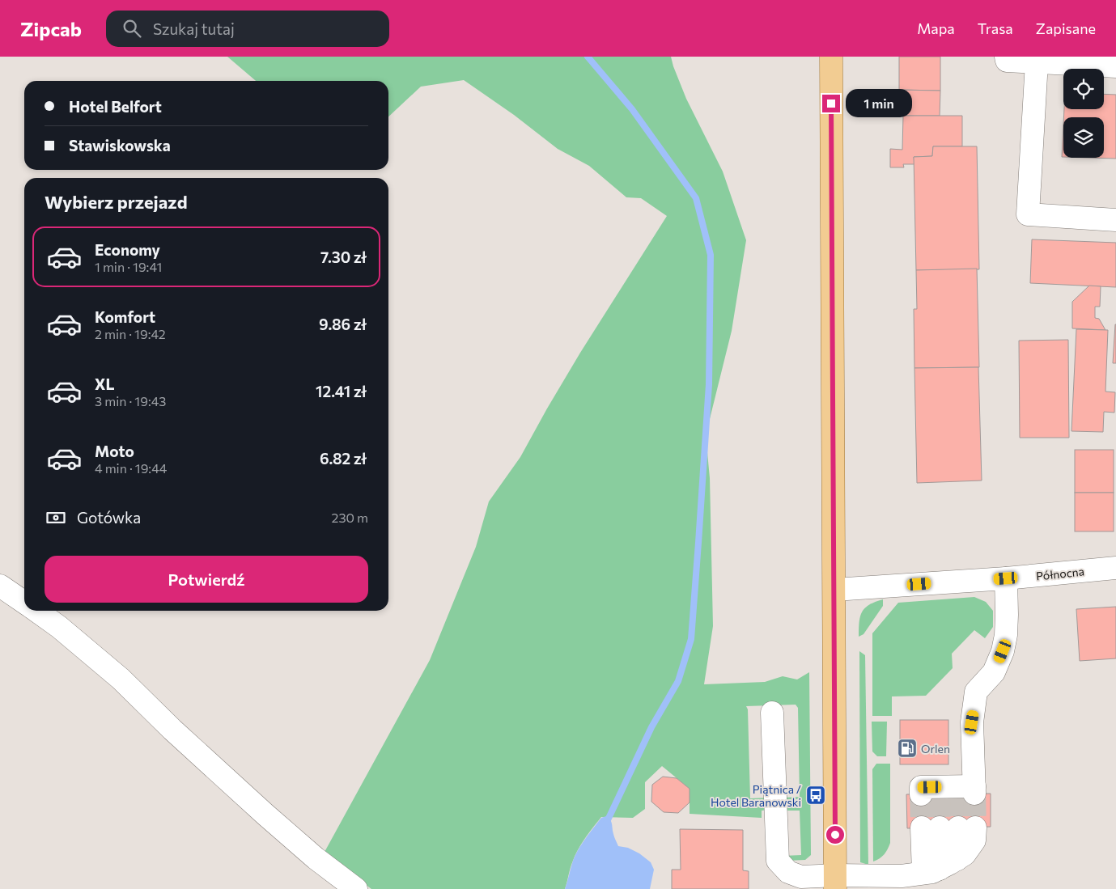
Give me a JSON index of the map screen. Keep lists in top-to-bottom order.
{
  "streets": {
    "street": ["Północna"]
  },
  "places": {
    "fuel station": ["Orlen"],
    "bus stop": ["Piątnica / Hotel Baranowski"]
  },
  "page": {
    "header": "Zipcab",
    "search": "Szukaj tutaj",
    "nav": ["Mapa", "Trasa", "Zapisane"],
    "banner": ["Hotel Belfort", "Stawiskowska"],
    "bubble": "1 min",
    "heading": "Wybierz przejazd",
    "list": [
      {
        "name": "Economy",
        "note": "1 min · 19:41",
        "value": "7.30 zł"
      },
      {
        "name": "Komfort",
        "note": "2 min · 19:42",
        "value": "9.86 zł"
      },
      {
        "name": "XL",
        "note": "3 min · 19:43",
        "value": "12.41 zł"
      },
      {
        "name": "Moto",
        "note": "4 min · 19:44",
        "value": "6.82 zł"
      }
    ],
    "pay": ["Gotówka", "230 m"],
    "buttons": "Potwierdź"
  }
}
